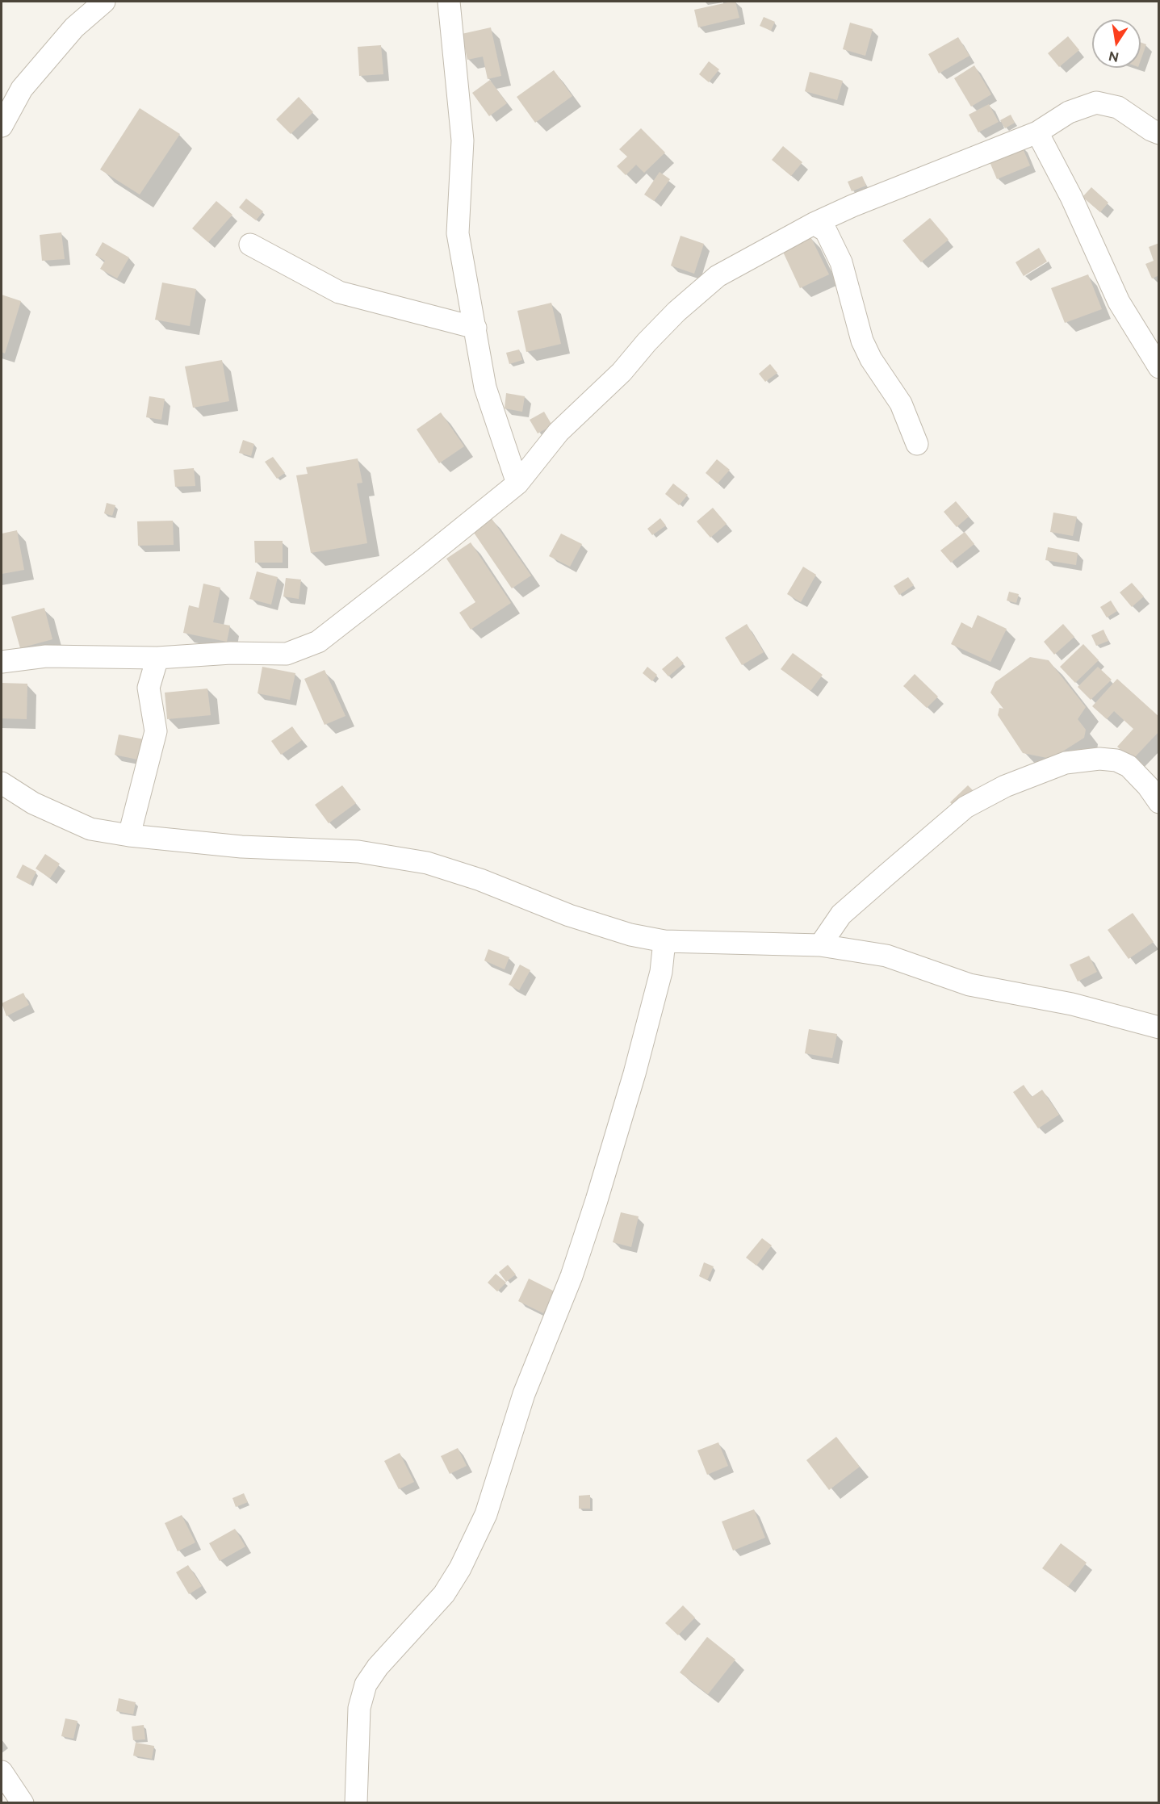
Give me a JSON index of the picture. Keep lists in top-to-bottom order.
{
  "north": "bottom"
}
